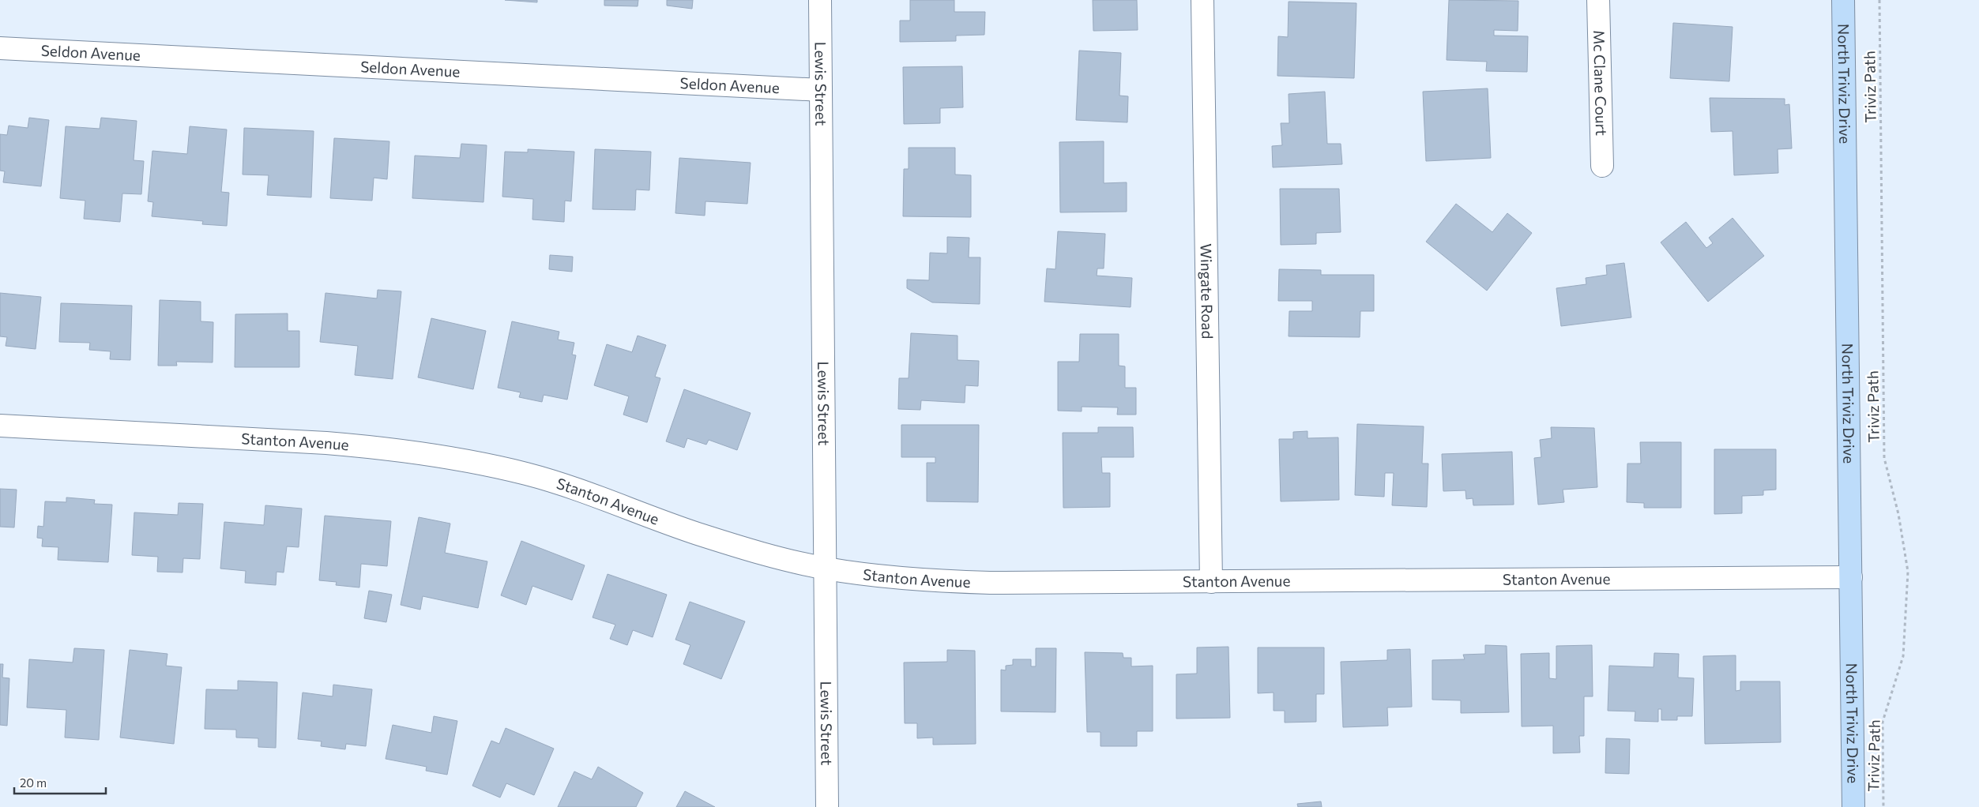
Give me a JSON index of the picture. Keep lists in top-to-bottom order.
{
  "streets": {
    "street": [
      "Seldon Avenue",
      "Mc Clane Court",
      "Lewis Street",
      "North Triviz Drive",
      "Wingate Road",
      "Stanton Avenue"
    ],
    "path": ["Triviz Path"]
  },
  "crossings": [
    ["Seldon Avenue", "Lewis Street"],
    ["Lewis Street", "Stanton Avenue"],
    ["North Triviz Drive", "Stanton Avenue"],
    ["Wingate Road", "Stanton Avenue"]
  ],
  "scale_bar": "20 m"
}
